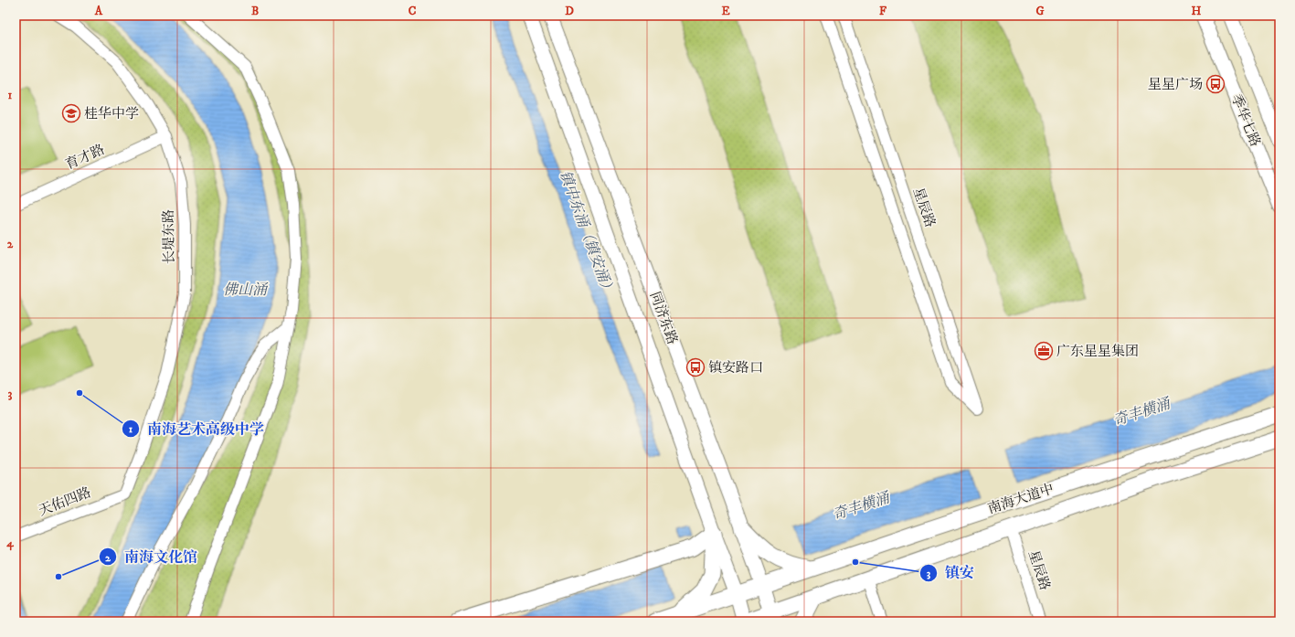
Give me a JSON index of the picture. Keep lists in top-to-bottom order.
{
  "streets": {
    "highway": ["南海大道中"],
    "main road": ["季华七路", "同济东路"],
    "street": [
      "育才路",
      "星辰路",
      "长堤东路",
      "天佑四路"
    ]
  },
  "crossings": [
    ["育才路", "长堤东路"],
    ["星辰路", "南海大道中"],
    ["长堤东路", "天佑四路"],
    ["同济东路", "南海大道中"]
  ],
  "water": ["镇中东涌（镇安涌）", "佛山涌", "奇丰横涌"],
  "places": {
    "bus stop": ["星星广场", "镇安路口"],
    "school or university": ["桂华中学"],
    "office": ["广东星星集团"],
    "other": ["南海艺术高级中学", "镇安", "南海文化馆"]
  },
  "grid": {
    "columns": [
      "A",
      "B",
      "C",
      "D",
      "E",
      "F",
      "G",
      "H"
    ],
    "rows": [
      "1",
      "2",
      "3",
      "4"
    ]
  }
}
